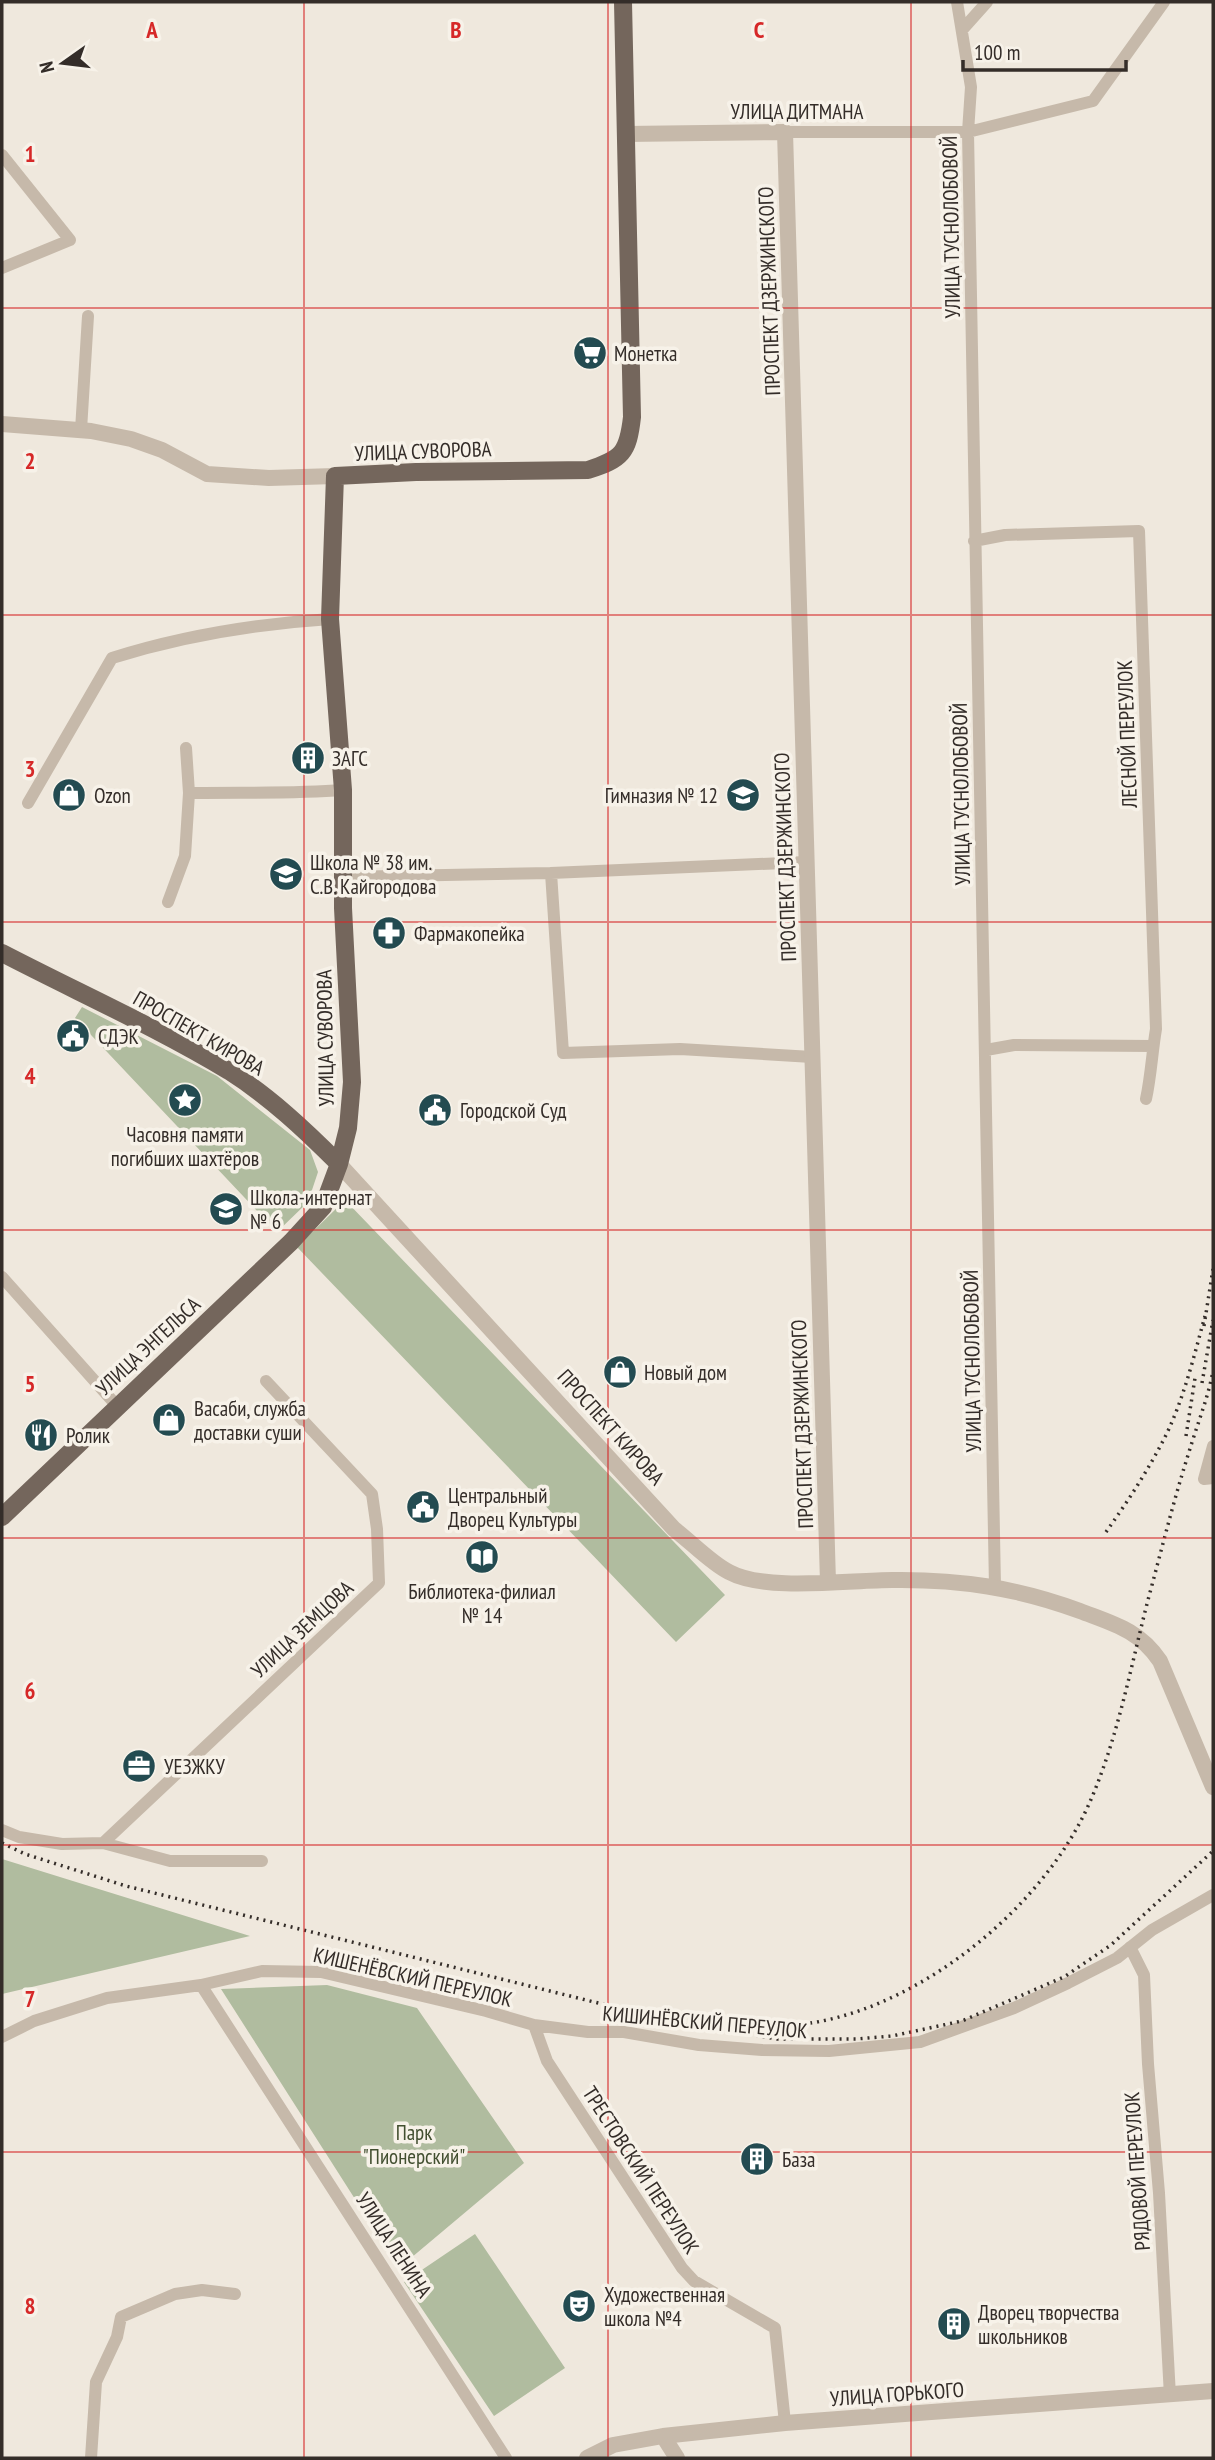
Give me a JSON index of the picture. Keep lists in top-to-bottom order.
{
  "streets": {
    "main road": ["УЛИЦА СУВОРОВА", "ПРОСПЕКТ КИРОВА", "УЛИЦА ЭНГЕЛЬСА"],
    "street": [
      "УЛИЦА ДИТМАНА",
      "УЛИЦА ТУСНОЛОБОВОЙ",
      "ПРОСПЕКТ ДЗЕРЖИНСКОГО",
      "ЛЕСНОЙ ПЕРЕУЛОК",
      "УЛИЦА ЗЕМЦОВА",
      "КИШЕНЁВСКИЙ ПЕРЕУЛОК",
      "КИШИНЁВСКИЙ ПЕРЕУЛОК",
      "ТРЕСТОВСКИЙ ПЕРЕУЛОК",
      "РЯДОВОЙ ПЕРЕУЛОК",
      "УЛИЦА ЛЕНИНА",
      "УЛИЦА ГОРЬКОГО"
    ]
  },
  "crossings": [
    ["УЛИЦА ДИТМАНА", "УЛИЦА ТУСНОЛОБОВОЙ"],
    ["УЛИЦА ДИТМАНА", "ПРОСПЕКТ ДЗЕРЖИНСКОГО"],
    ["УЛИЦА ДИТМАНА", "УЛИЦА СУВОРОВА"],
    ["УЛИЦА ТУСНОЛОБОВОЙ", "ЛЕСНОЙ ПЕРЕУЛОК"],
    ["УЛИЦА ТУСНОЛОБОВОЙ", "ПРОСПЕКТ КИРОВА"],
    ["ПРОСПЕКТ ДЗЕРЖИНСКОГО", "ПРОСПЕКТ КИРОВА"],
    ["УЛИЦА СУВОРОВА", "ПРОСПЕКТ КИРОВА"],
    ["УЛИЦА СУВОРОВА", "УЛИЦА ЭНГЕЛЬСА"],
    ["КИШЕНЁВСКИЙ ПЕРЕУЛОК", "КИШИНЁВСКИЙ ПЕРЕУЛОК"],
    ["КИШЕНЁВСКИЙ ПЕРЕУЛОК", "ТРЕСТОВСКИЙ ПЕРЕУЛОК"],
    ["КИШЕНЁВСКИЙ ПЕРЕУЛОК", "УЛИЦА ЛЕНИНА"],
    ["КИШИНЁВСКИЙ ПЕРЕУЛОК", "РЯДОВОЙ ПЕРЕУЛОК"],
    ["ТРЕСТОВСКИЙ ПЕРЕУЛОК", "УЛИЦА ГОРЬКОГО"],
    ["РЯДОВОЙ ПЕРЕУЛОК", "УЛИЦА ГОРЬКОГО"]
  ],
  "parks": ["Парк \"Пионерский\""],
  "places": {
    "supermarket": ["Монетка"],
    "building": ["ЗАГС", "База", "Дворец творчества школьников"],
    "shop": ["Ozon", "Новый дом", "Васаби, служба доставки суши"],
    "school or university": ["Гимназия № 12", "Школа № 38 им. С.В. Кайгородова", "Школа-интернат № 6"],
    "pharmacy": ["Фармакопейка"],
    "public building": ["СДЭК", "Городской Суд", "Центральный Дворец Культуры"],
    "place": ["Часовня памяти погибших шахтёров"],
    "restaurant": ["Ролик"],
    "library": ["Библиотека-филиал № 14"],
    "office": ["УЕЗЖКУ"],
    "theatre": ["Художественная школа №4"]
  },
  "scale_bar": "100 m",
  "north": "left",
  "grid": {
    "columns": ["A", "B", "C"],
    "rows": [
      "1",
      "2",
      "3",
      "4",
      "5",
      "6",
      "7",
      "8"
    ]
  }
}
